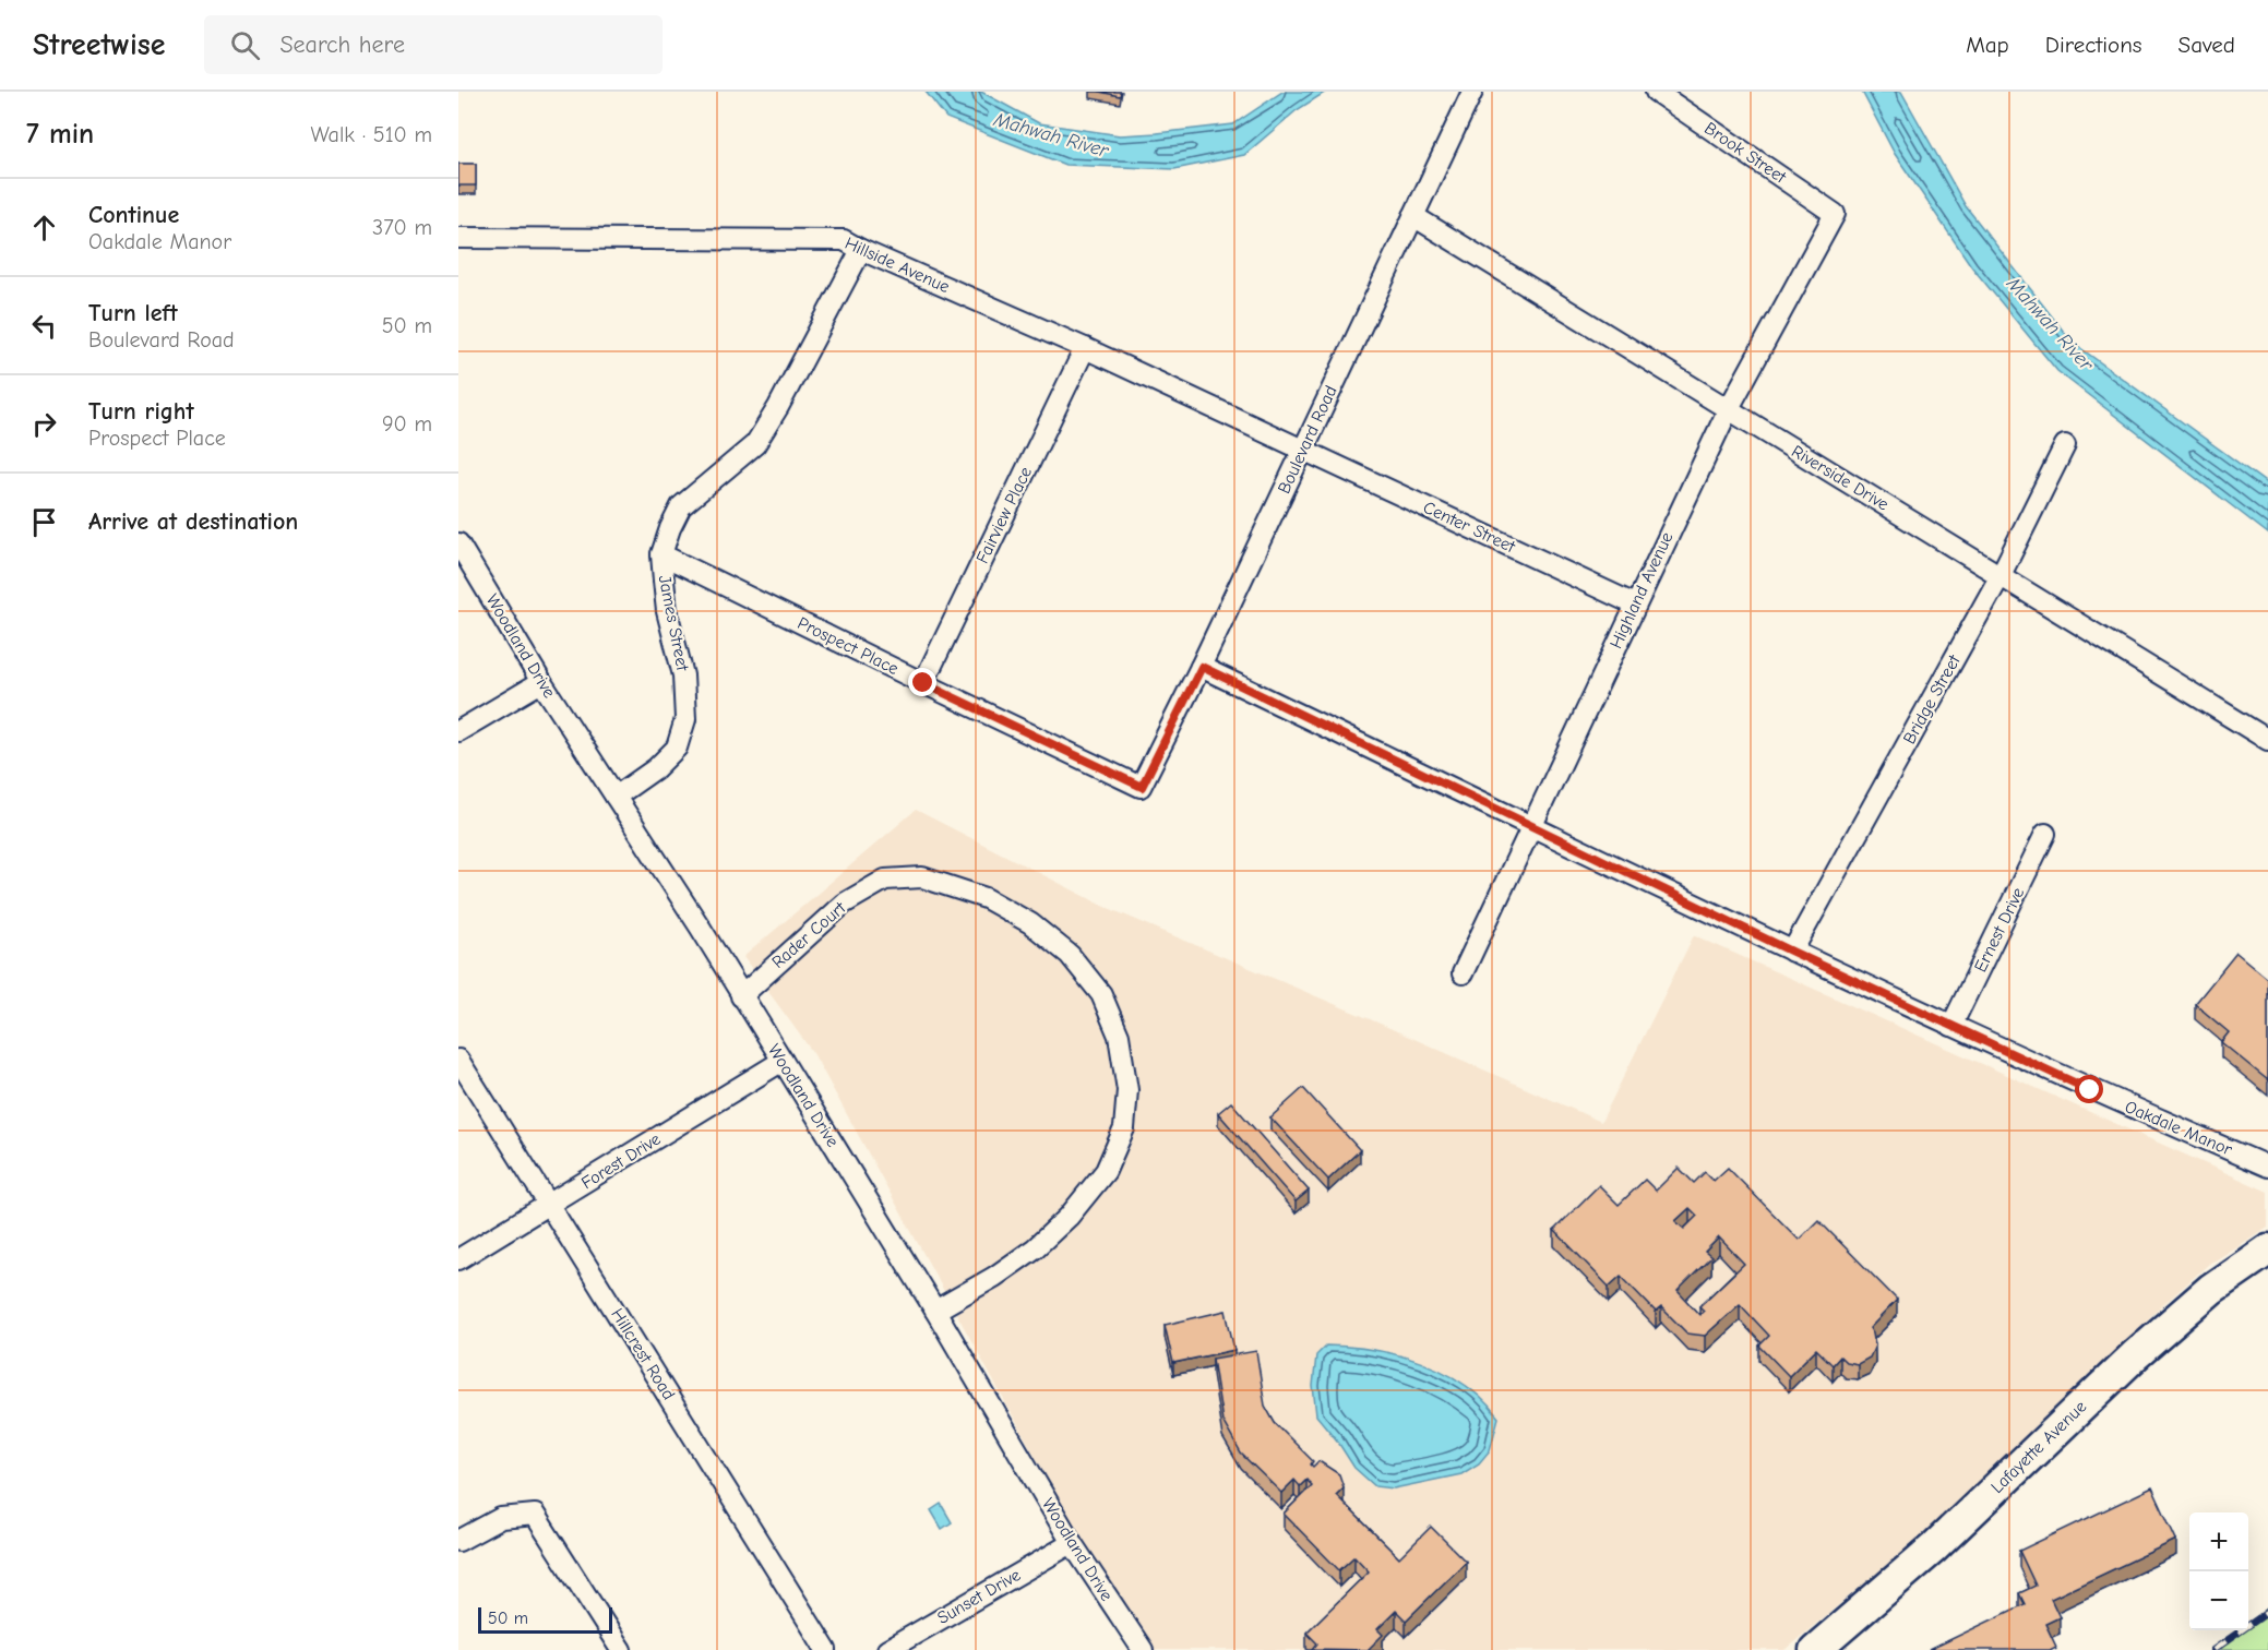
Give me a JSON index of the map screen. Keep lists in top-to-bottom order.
{
  "streets": {
    "main road": ["Lafayette Avenue"],
    "street": [
      "Brook Street",
      "Hillside Avenue",
      "Boulevard Road",
      "Riverside Drive",
      "Fairview Place",
      "Center Street",
      "Highland Avenue",
      "James Street",
      "Woodland Drive",
      "Prospect Place",
      "Bridge Street",
      "Ernest Drive",
      "Rader Court",
      "Oakdale Manor",
      "Forest Drive",
      "Hillcrest Road",
      "Sunset Drive"
    ]
  },
  "crossings": [
    ["Brook Street", "Highland Avenue"],
    ["Hillside Avenue", "Boulevard Road"],
    ["Hillside Avenue", "Fairview Place"],
    ["Hillside Avenue", "Center Street"],
    ["Hillside Avenue", "James Street"],
    ["Boulevard Road", "Riverside Drive"],
    ["Boulevard Road", "Center Street"],
    ["Boulevard Road", "Prospect Place"],
    ["Boulevard Road", "Oakdale Manor"],
    ["Riverside Drive", "Highland Avenue"],
    ["Riverside Drive", "Bridge Street"],
    ["Fairview Place", "Prospect Place"],
    ["Center Street", "Highland Avenue"],
    ["Highland Avenue", "Oakdale Manor"],
    ["James Street", "Woodland Drive"],
    ["James Street", "Prospect Place"],
    ["Woodland Drive", "Rader Court"],
    ["Woodland Drive", "Forest Drive"],
    ["Woodland Drive", "Sunset Drive"],
    ["Bridge Street", "Oakdale Manor"],
    ["Ernest Drive", "Oakdale Manor"],
    ["Forest Drive", "Hillcrest Road"]
  ],
  "water": ["Mahwah River"],
  "scale_bar": "50 m",
  "page": {
    "header": "Streetwise",
    "search": "Search here",
    "nav": ["Map", "Directions", "Saved"],
    "heading": ["7 min", "Walk · 510 m"],
    "list": [
      ["Continue", "Oakdale Manor", "370 m"],
      ["Turn left", "Boulevard Road", "50 m"],
      ["Turn right", "Prospect Place", "90 m"],
      "Arrive at destination"
    ],
    "map_buttons": ["+", "−"],
    "scale": "50 m"
  }
}
